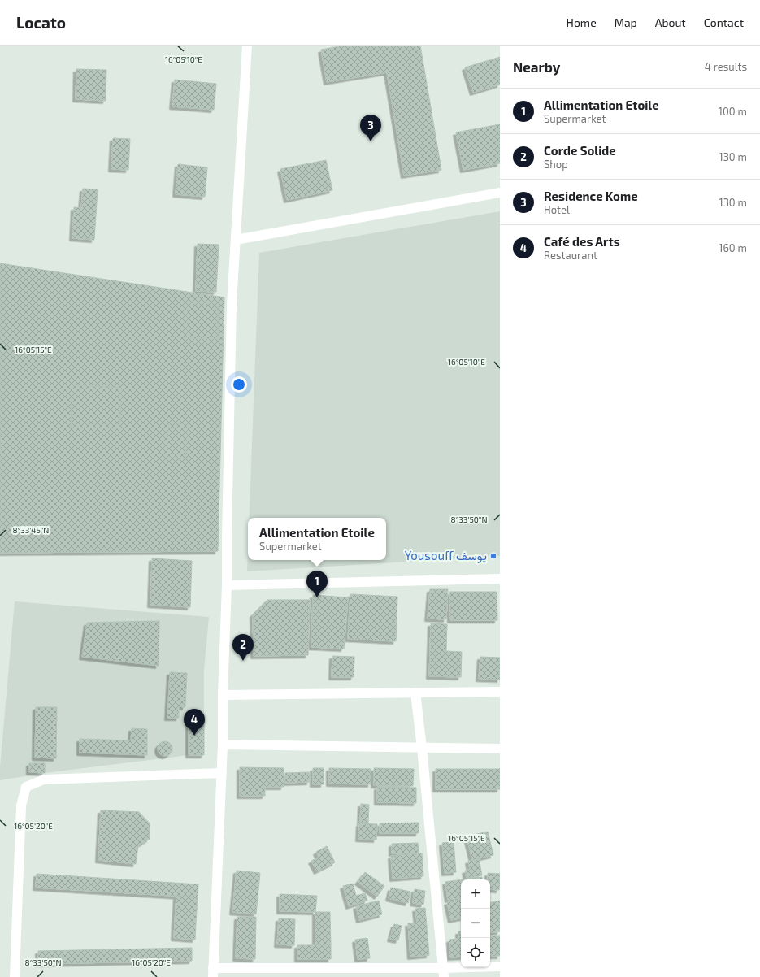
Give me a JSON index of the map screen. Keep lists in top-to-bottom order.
{
  "places": ["Yousouff يوسف"],
  "page": {
    "header": "Locato",
    "nav": [
      "Home",
      "Map",
      "About",
      "Contact"
    ],
    "heading": ["Nearby", "4 results"],
    "list": [
      {
        "mark": "1",
        "name": "Allimentation Etoile",
        "note": "Supermarket",
        "value": "100 m"
      },
      {
        "mark": "2",
        "name": "Corde Solide",
        "note": "Shop",
        "value": "130 m"
      },
      {
        "mark": "3",
        "name": "Residence Kome",
        "note": "Hotel",
        "value": "130 m"
      },
      {
        "mark": "4",
        "name": "Café des Arts",
        "note": "Restaurant",
        "value": "160 m"
      }
    ],
    "pins": [
      "3",
      "1",
      "2",
      "4"
    ],
    "popup": ["Allimentation Etoile", "Supermarket"],
    "map_buttons": ["+", "−"]
  },
  "coordinates": [
    "16°05'10\"E",
    "16°05'15\"E",
    "8°33'50\"N",
    "8°33'45\"N",
    "16°05'20\"E"
  ]
}
